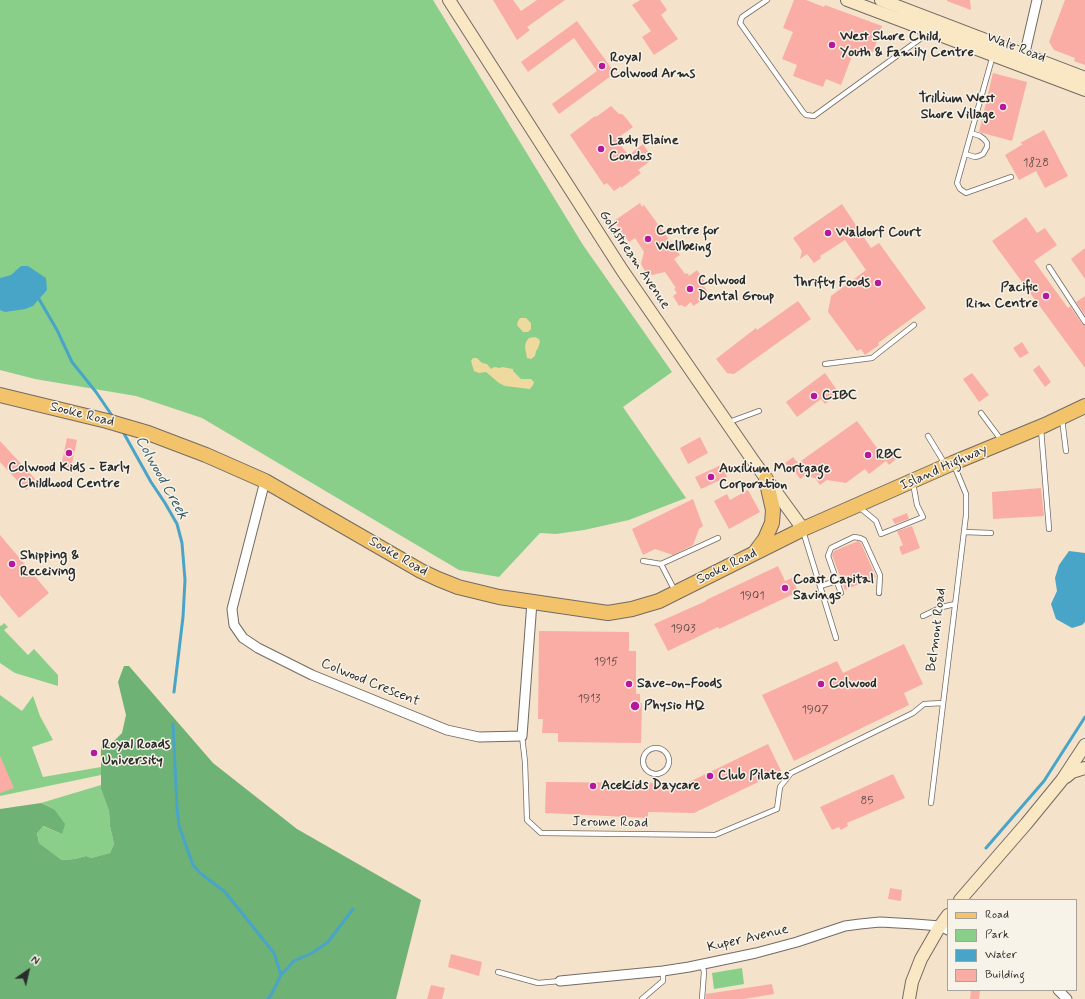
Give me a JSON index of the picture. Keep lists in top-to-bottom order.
{
  "streets": {
    "main road": ["Sooke Road", "Island Highway"],
    "street": [
      "Wale Road",
      "Goldstream Avenue",
      "Colwood Crescent",
      "Kuper Avenue"
    ],
    "lane": ["Belmont Road", "Jerome Road"]
  },
  "crossings": [
    ["Goldstream Avenue", "Sooke Road"],
    ["Goldstream Avenue", "Island Highway"],
    ["Sooke Road", "Island Highway"],
    ["Sooke Road", "Colwood Crescent"],
    ["Island Highway", "Belmont Road"],
    ["Belmont Road", "Jerome Road"],
    ["Colwood Crescent", "Jerome Road"]
  ],
  "water": ["Colwood Creek"],
  "places": [
    "West Shore Child, Youth & Family Centre",
    "Royal Colwood Arms",
    "Trillium West Shore Village",
    "Lady Elaine Condos",
    "Waldorf Court",
    "Centre for Wellbeing",
    "Thrifty Foods",
    "Colwood Dental Group",
    "Pacific Rim Centre",
    "CIBC",
    "Colwood Kids - Early Childhood Centre",
    "RBC",
    "Auxilium Mortgage Corporation",
    "Shipping & Receiving",
    "Coast Capital Savings",
    "Save-on-Foods",
    "Colwood",
    "Physio HQ",
    "Royal Roads University",
    "Club Pilates",
    "AceKids Daycare"
  ],
  "house_numbers": [
    "1828",
    "1901",
    "1903",
    "1915",
    "1913",
    "1907",
    "85"
  ],
  "legend": [
    "Road",
    "Park",
    "Water",
    "Building"
  ],
  "north": "top right"
}
